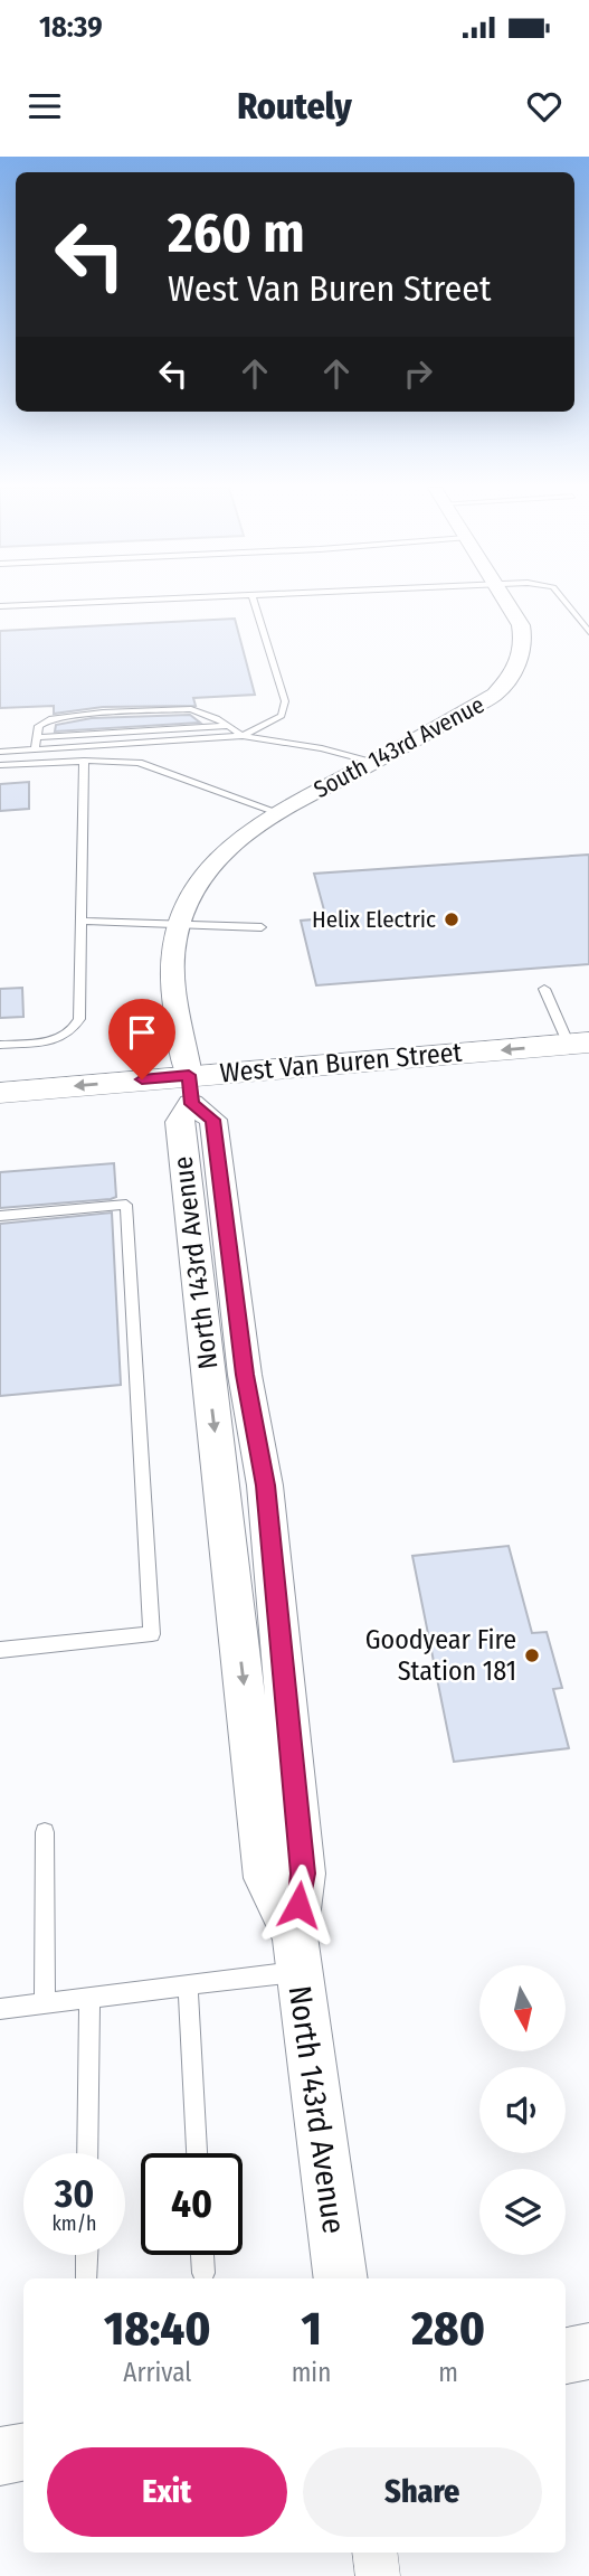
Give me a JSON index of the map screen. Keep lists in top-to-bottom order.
{
  "streets": {
    "main road": ["West Van Buren Street"],
    "street": ["South 143rd Avenue", "North 143rd Avenue"]
  },
  "crossings": [
    ["South 143rd Avenue", "West Van Buren Street"],
    ["South 143rd Avenue", "North 143rd Avenue"],
    ["West Van Buren Street", "North 143rd Avenue"]
  ],
  "places": ["Helix Electric", "Goodyear Fire Station 181"],
  "north": "bottom",
  "page": {
    "status": "18:39",
    "header": "Routely",
    "turn": ["260 m", "West Van Buren Street"],
    "speed": "30 km/h",
    "limit": "40",
    "eta": [
      "18:40",
      "Arrival",
      "1",
      "min",
      "280",
      "m"
    ],
    "buttons": ["Exit", "Share"]
  }
}
